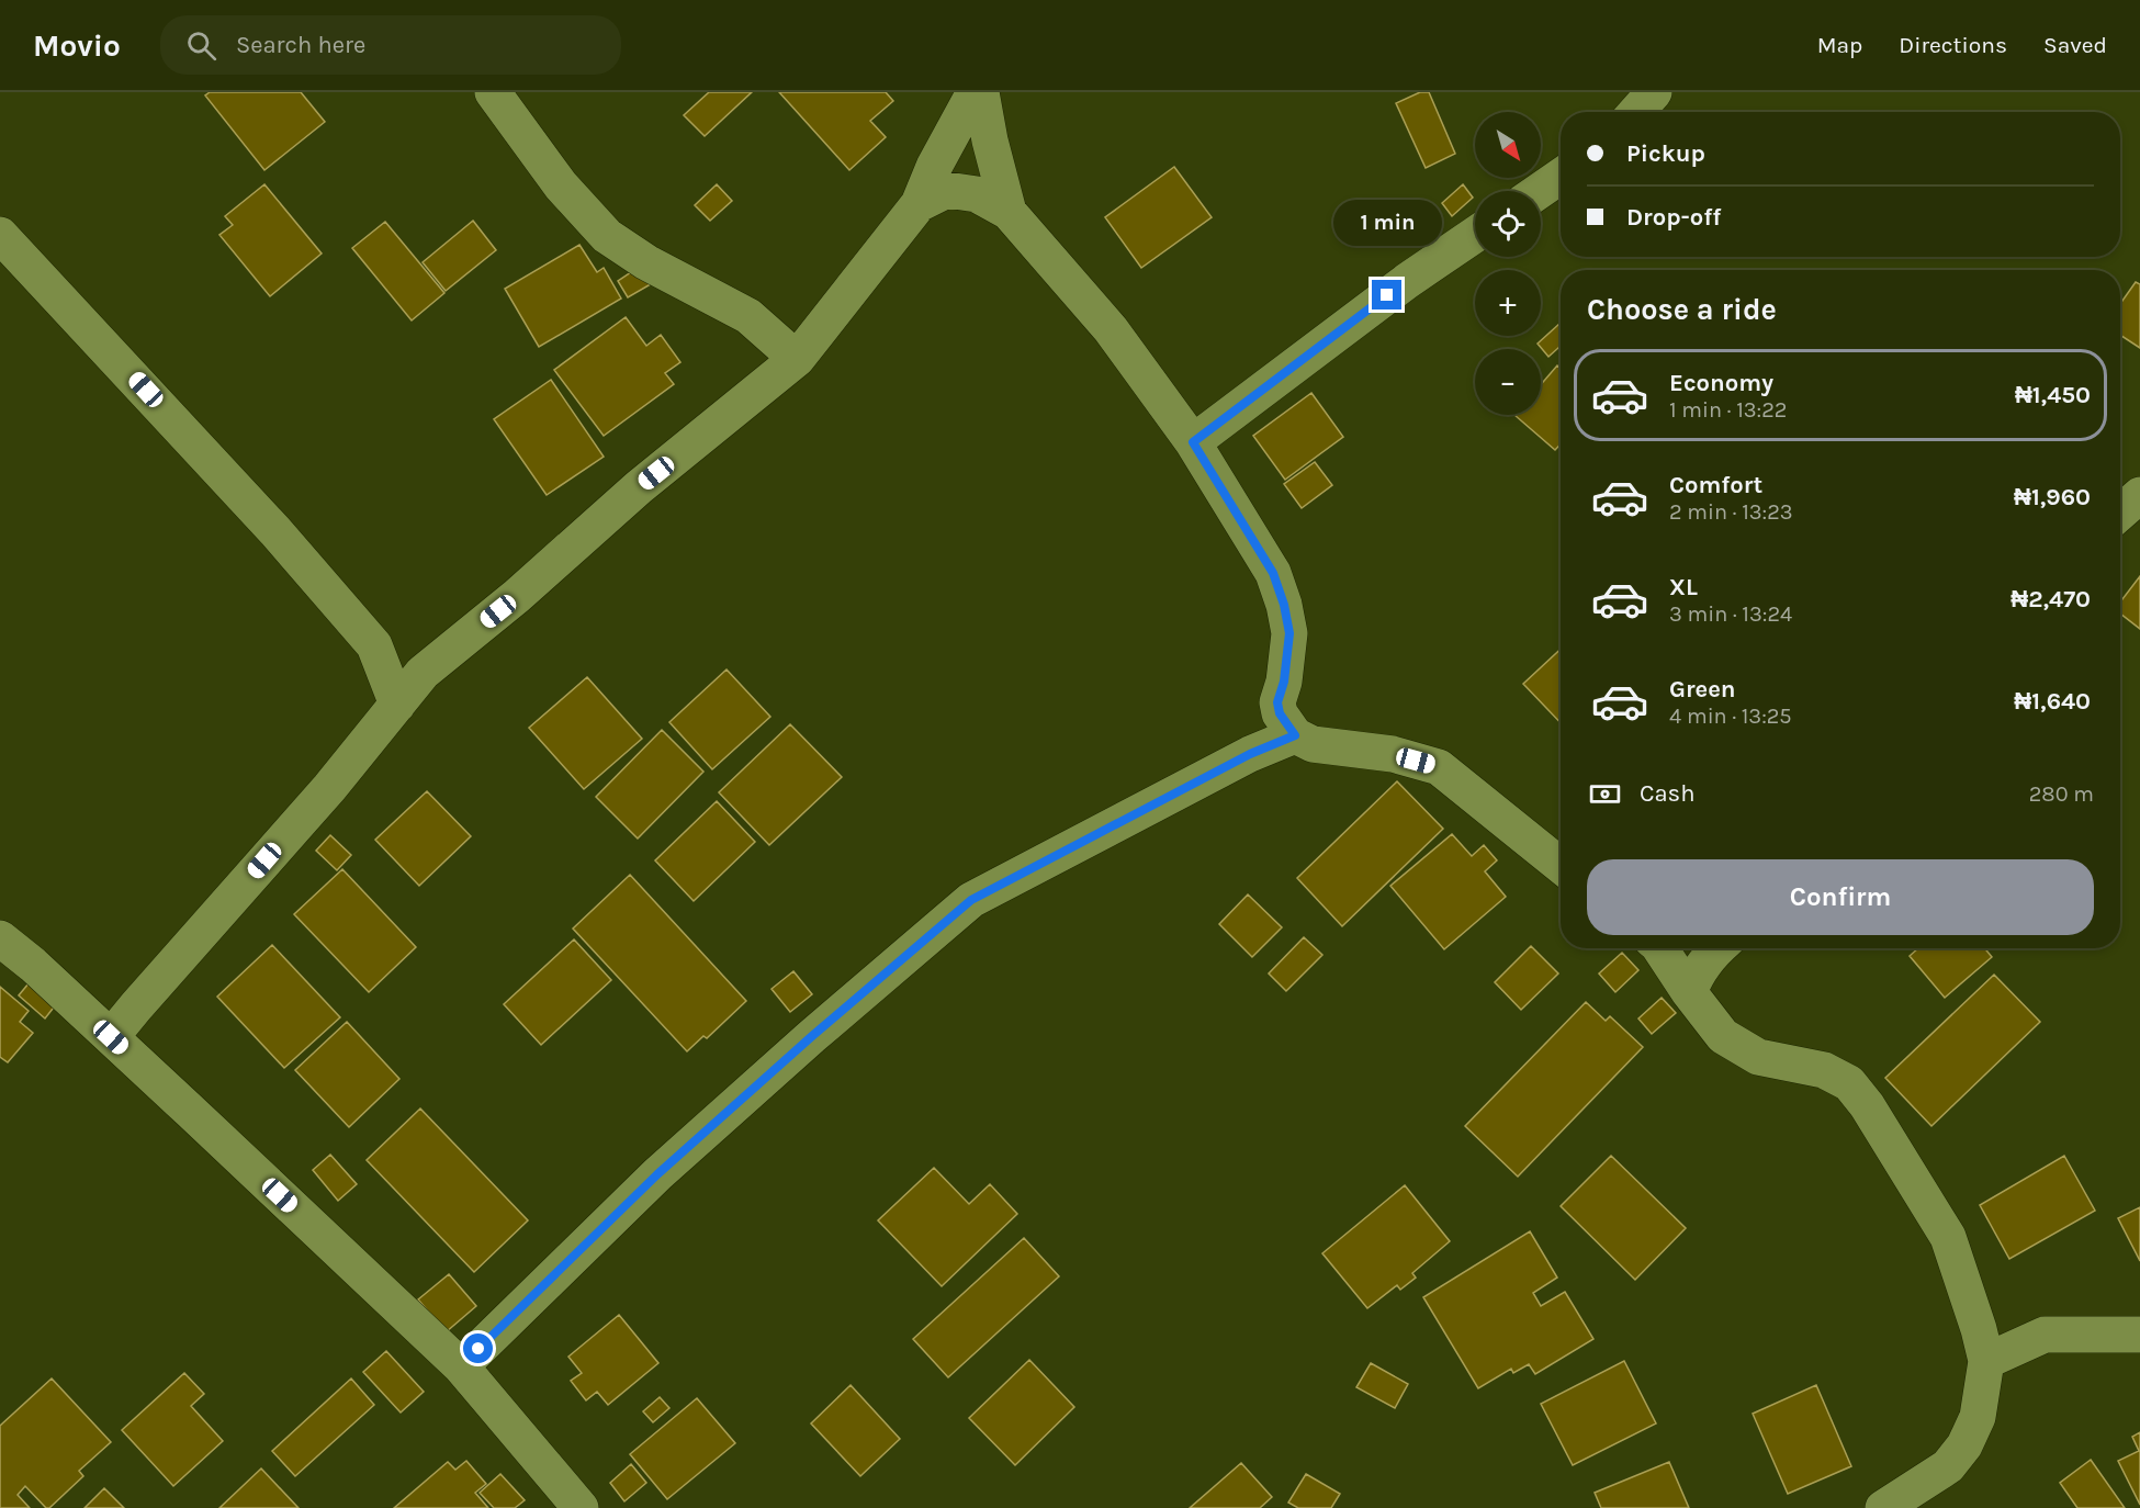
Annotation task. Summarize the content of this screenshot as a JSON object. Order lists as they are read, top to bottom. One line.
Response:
{"north":"bottom right","page":{"header":"Movio","search":"Search here","nav":["Map","Directions","Saved"],"map_buttons":["+","−"],"banner":["Pickup","Drop-off"],"bubble":"1 min","heading":"Choose a ride","list":[{"name":"Economy","note":"1 min · 13:22","value":"₦1,450"},{"name":"Comfort","note":"2 min · 13:23","value":"₦1,960"},{"name":"XL","note":"3 min · 13:24","value":"₦2,470"},{"name":"Green","note":"4 min · 13:25","value":"₦1,640"}],"pay":["Cash","280 m"],"buttons":"Confirm"}}
